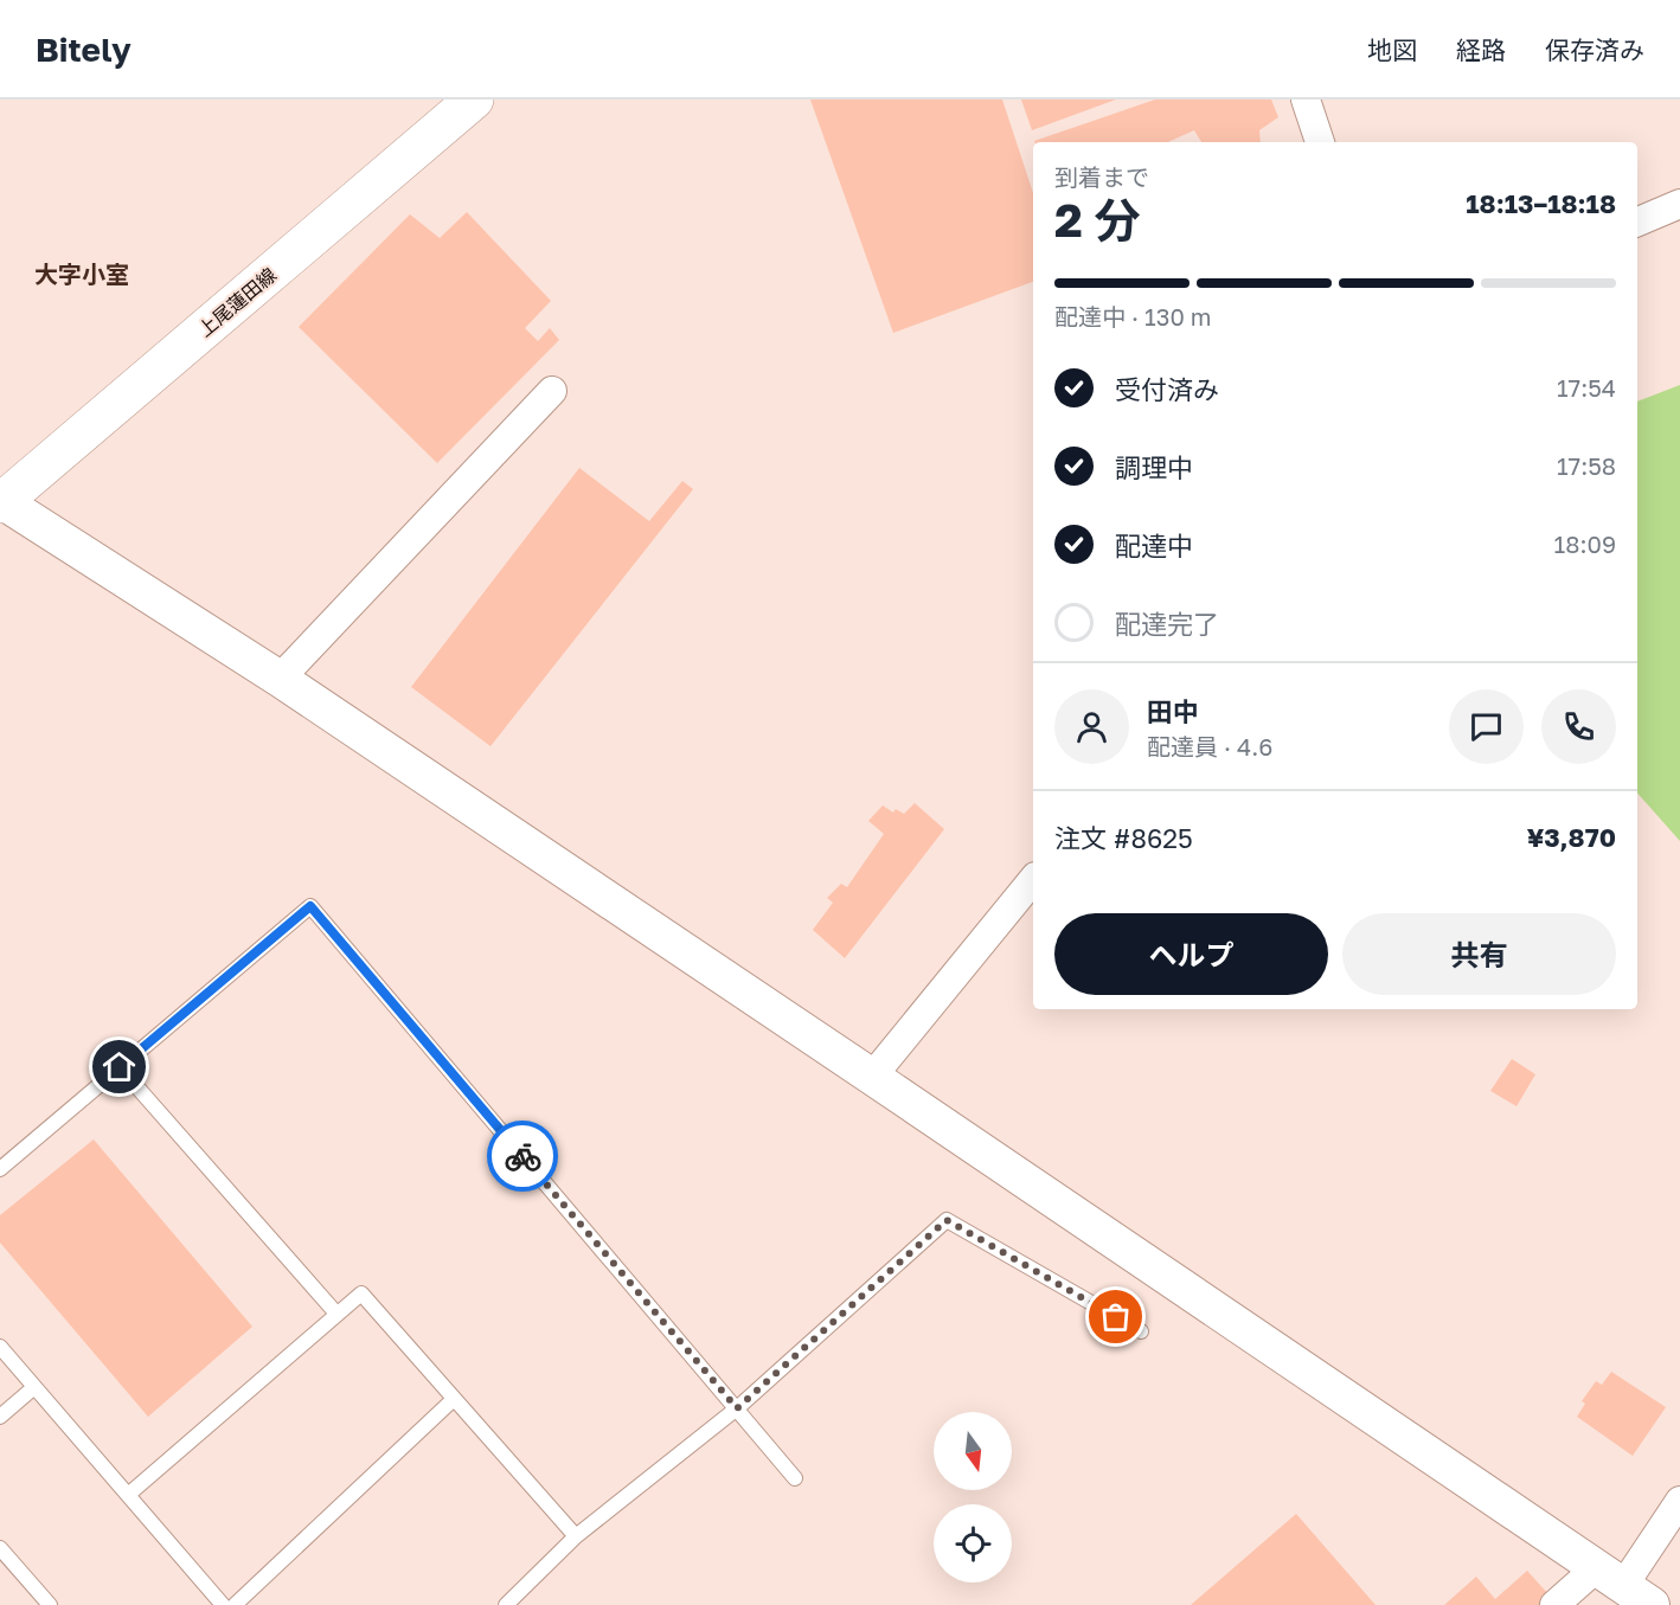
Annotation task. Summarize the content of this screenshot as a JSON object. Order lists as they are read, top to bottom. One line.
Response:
{"streets":{"main road":["上尾蓮田線"]},"districts":["大字小室"],"north":"bottom","page":{"header":"Bitely","nav":["地図","経路","保存済み"],"heading":["2 分","到着まで","18:13–18:18"],"panel":["田中","配達員 · 4.6","注文 #8625","¥3,870"],"bar":"配達中 · 130 m","list":[["受付済み","17:54"],["調理中","17:58"],["配達中","18:09"],"配達完了"],"buttons":["ヘルプ","共有"]}}
